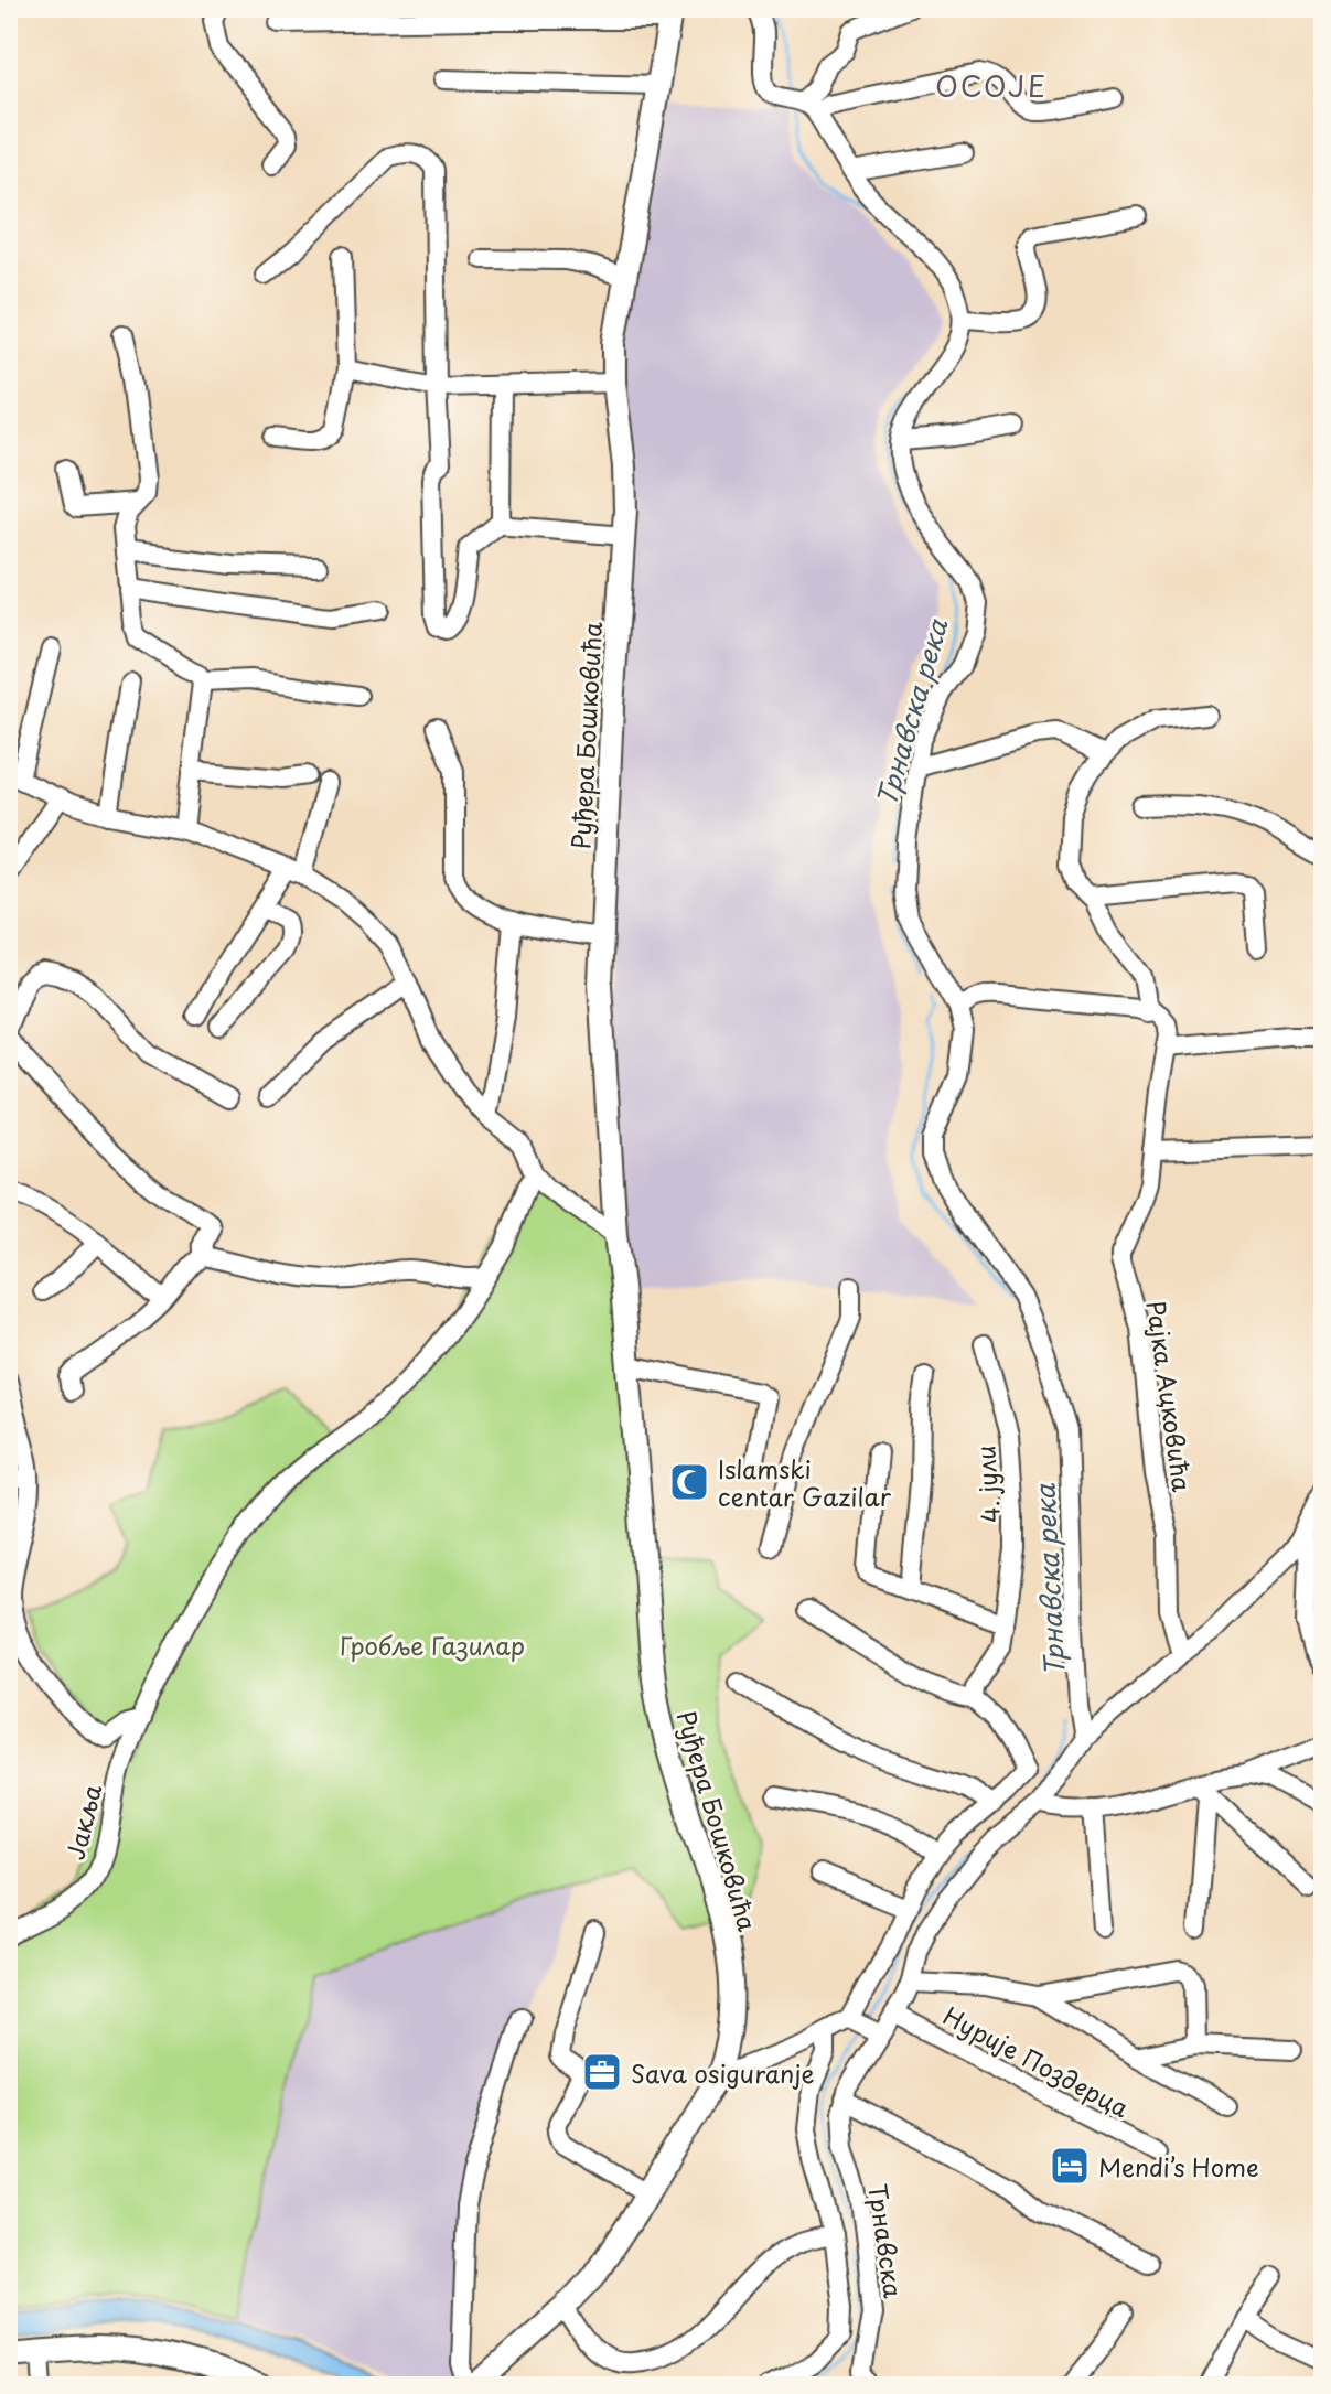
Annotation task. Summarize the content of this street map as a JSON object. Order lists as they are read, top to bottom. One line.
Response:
{"streets":{"main road":["Руђера Бошковића"],"street":["Рајка Ацковића","4. јули","Јакља","Нурије Поздерца","Трнавска"]},"districts":["ОСОЈЕ"],"water":["Трнавска река"],"parks":["Гробље Газилар"],"places":{"mosque":["Islamski centar Gazilar"],"office":["Sava osiguranje"],"hotel":["Mendi’s Home"]}}
